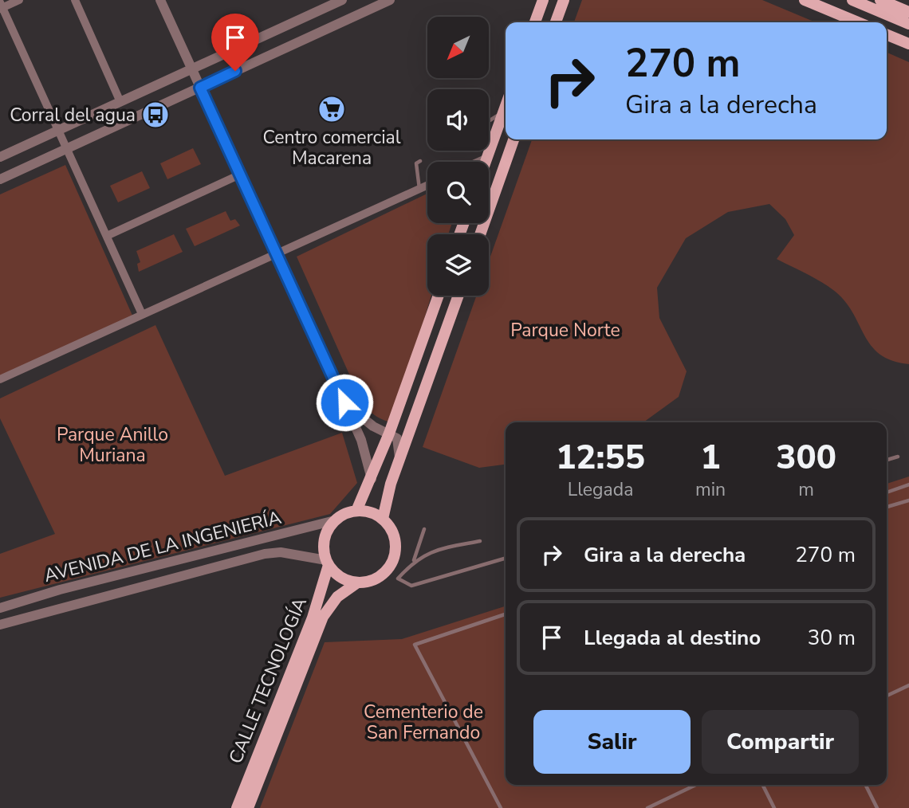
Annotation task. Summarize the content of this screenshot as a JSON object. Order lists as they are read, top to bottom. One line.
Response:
{"streets":{"main road":["CALLE TECNOLOGÍA"],"street":["AVENIDA DE LA INGENIERÍA"]},"crossings":[["AVENIDA DE LA INGENIERÍA","CALLE TECNOLOGÍA"]],"parks":["Parque Norte","Parque Anillo Muriana","Cementerio de San Fernando"],"places":{"supermarket":["Centro comercial Macarena"],"bus stop":["Corral del agua"]},"north":"bottom left","page":{"turn":["270 m","Gira a la derecha"],"eta":["12:55","Llegada","1","min","300","m"],"list":[{"name":"Gira a la derecha","value":"270 m"},{"name":"Llegada al destino","value":"30 m"}],"buttons":["Salir","Compartir"]}}
